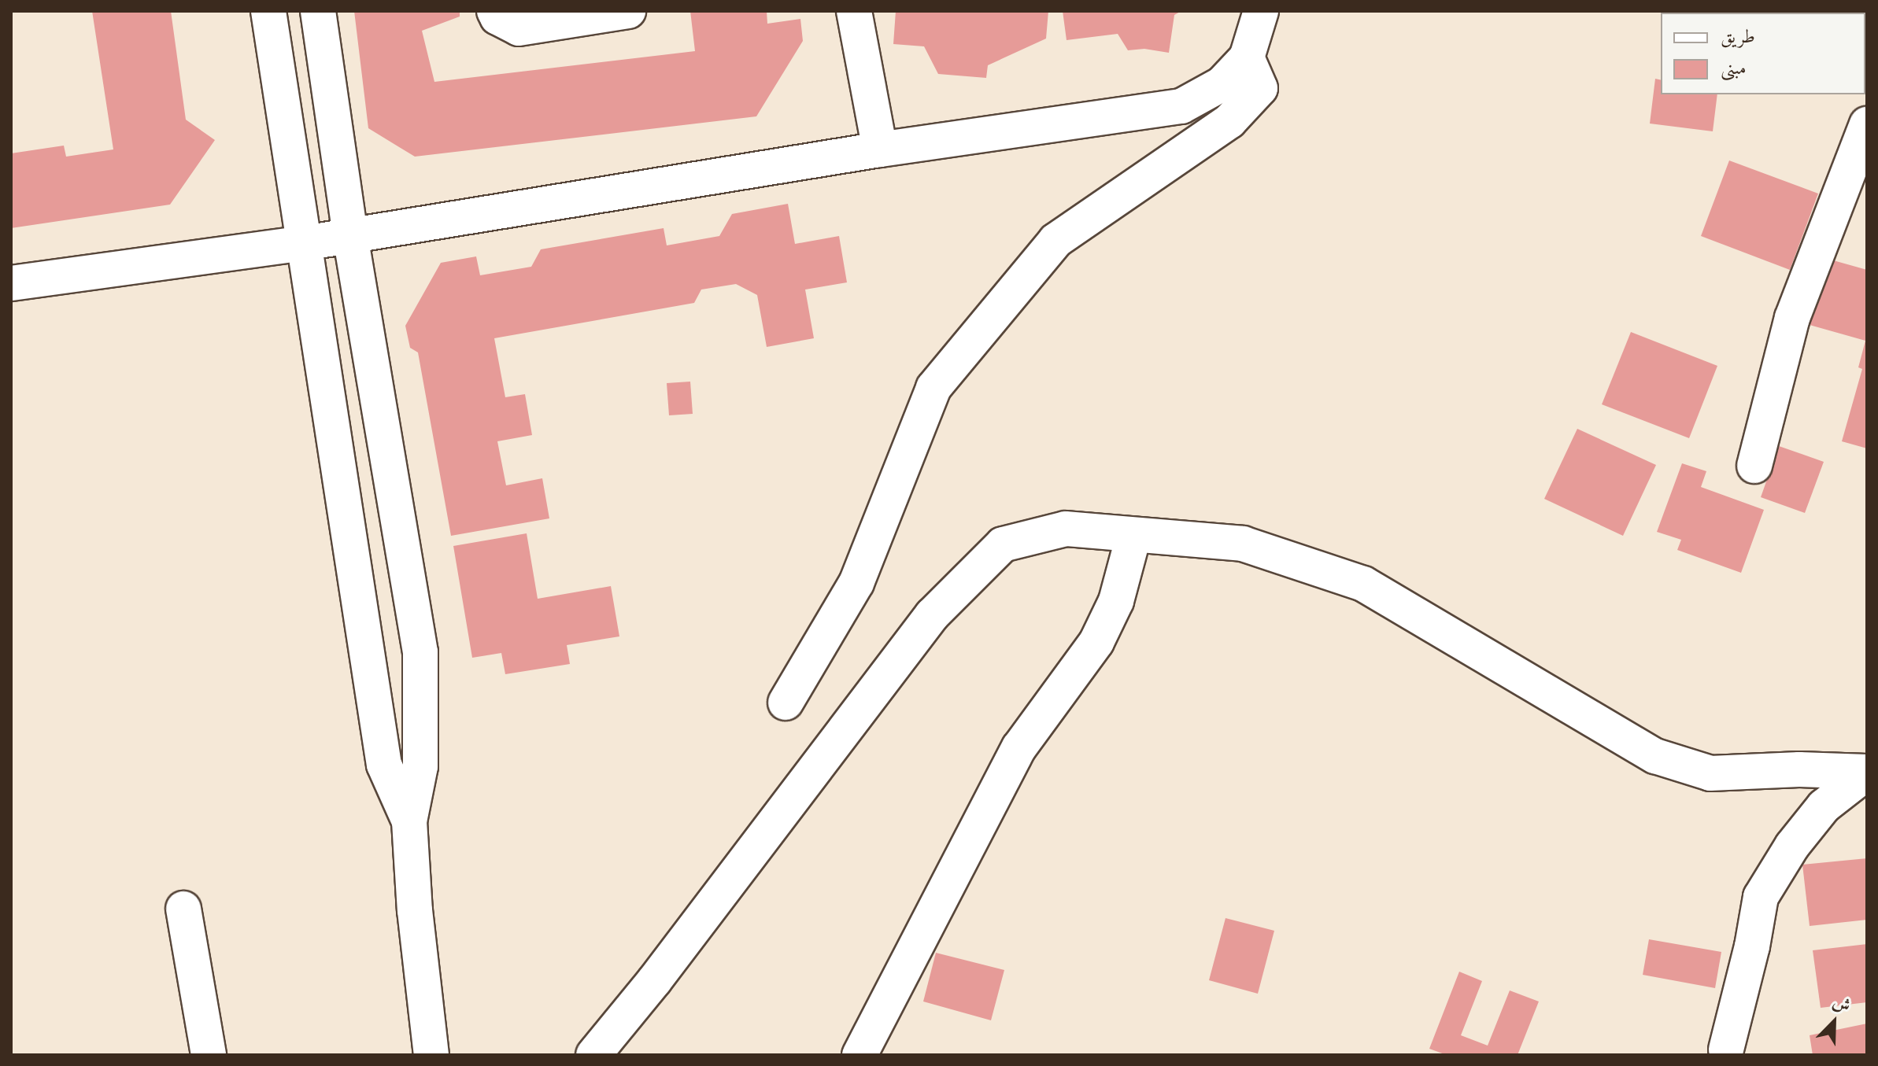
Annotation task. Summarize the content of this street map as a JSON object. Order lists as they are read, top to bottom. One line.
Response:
{"legend":["طريق","مبنى"],"north":"top right"}
